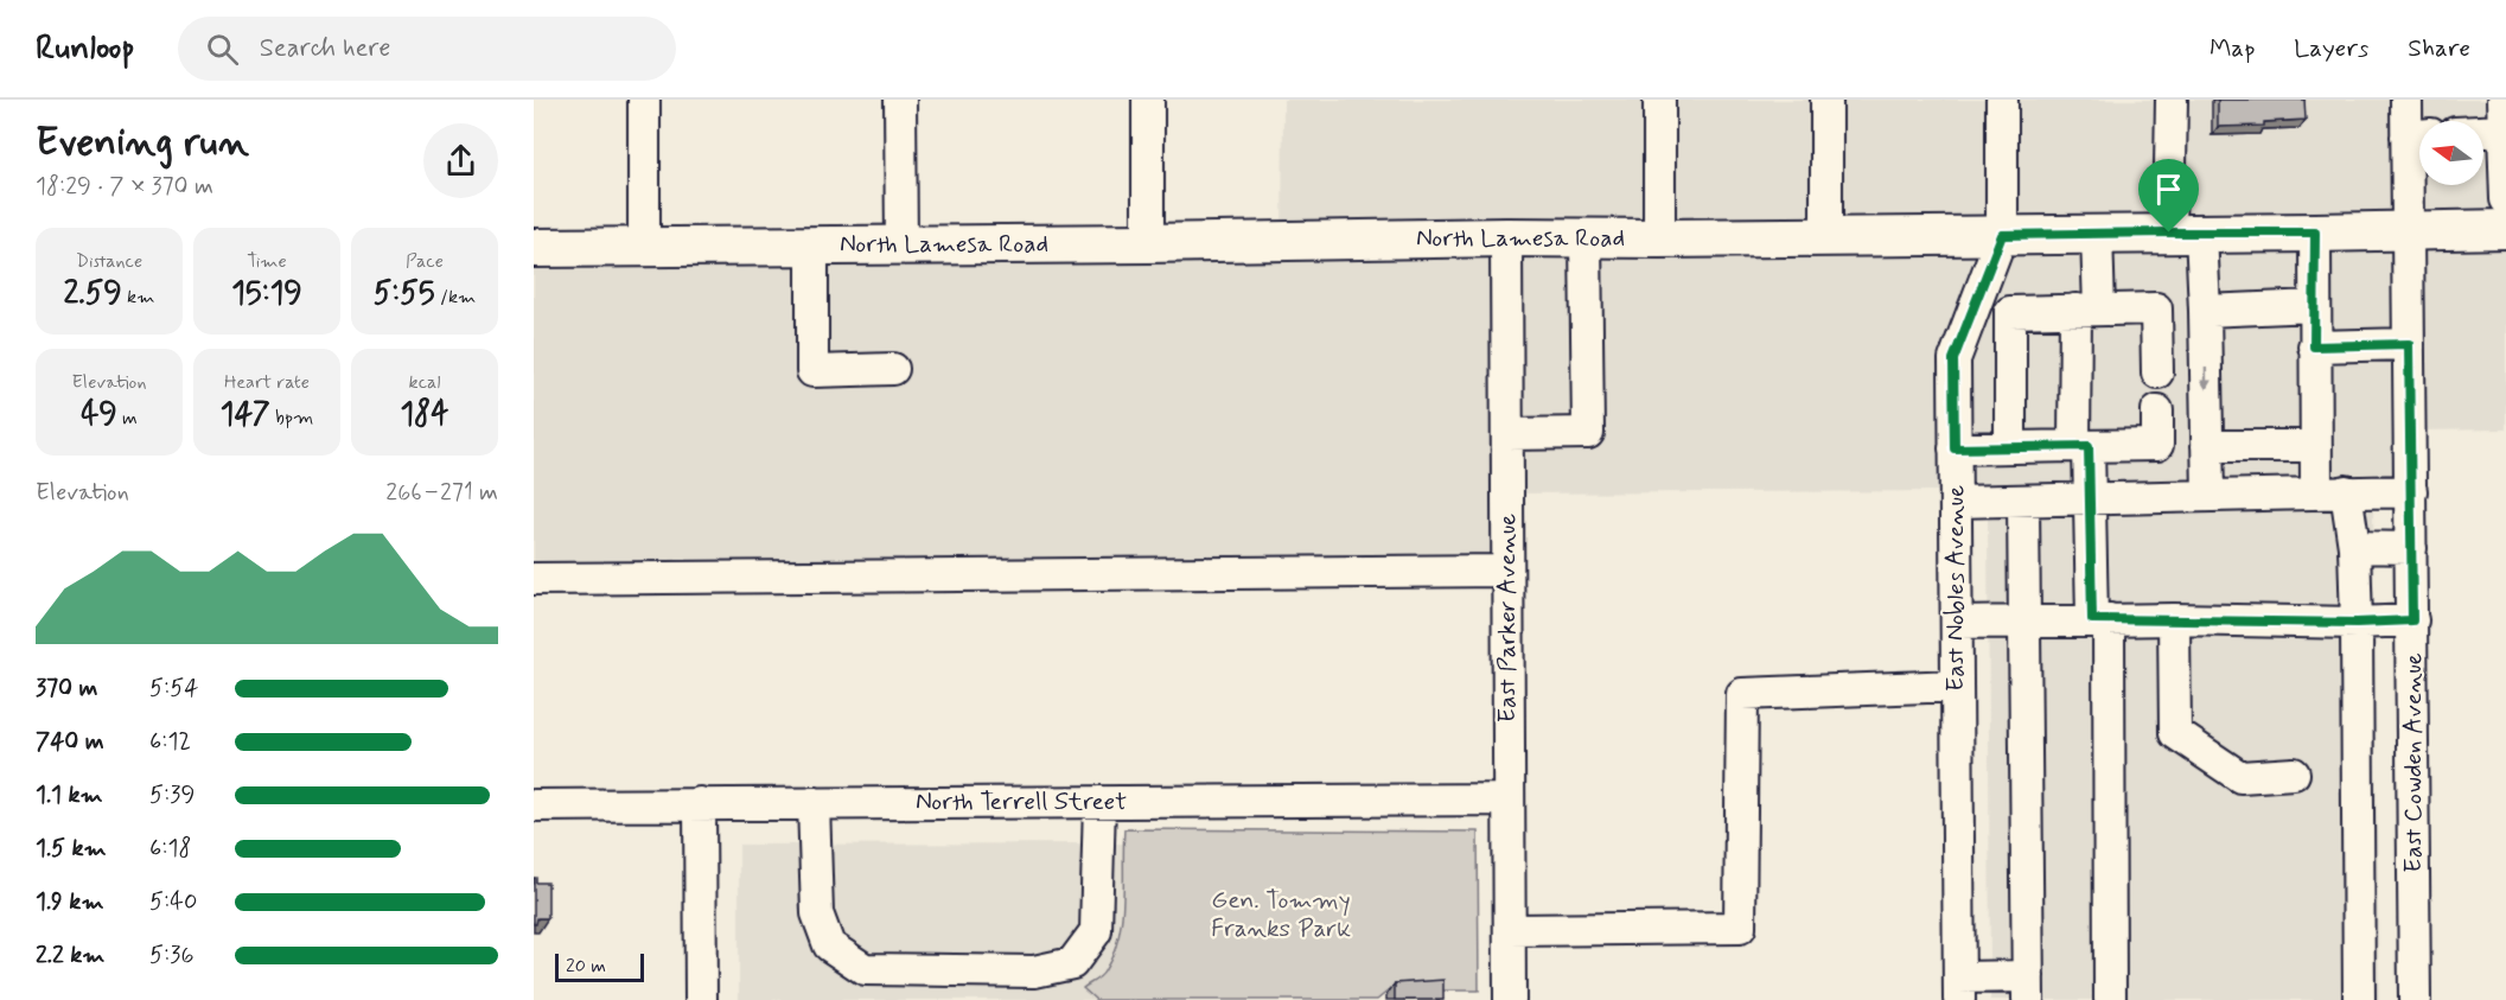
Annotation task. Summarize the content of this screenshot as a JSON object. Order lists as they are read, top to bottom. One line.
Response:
{"streets":{"main road":["North Lamesa Road"],"street":["East Nobles Avenue","East Parker Avenue","East Cowden Avenue","North Terrell Street"]},"crossings":[["North Lamesa Road","East Nobles Avenue"],["North Lamesa Road","East Parker Avenue"],["North Lamesa Road","East Cowden Avenue"],["East Parker Avenue","North Terrell Street"]],"parks":["Gen. Tommy Franks Park"],"scale_bar":"20 m","north":"left","page":{"header":"Runloop","search":"Search here","nav":["Map","Layers","Share"],"heading":["Evening run","18:29 · 7 × 370 m"],"stats":[["Distance","2.59 km"],["Time","15:19"],["Pace","5:55 /km"],["Elevation","49 m"],["Heart rate","147 bpm"],["kcal","184"]],"chart":["Elevation","266–271 m"],"list":[{"name":"370 m","note":"5:54"},{"name":"740 m","note":"6:12"},{"name":"1.1 km","note":"5:39"},{"name":"1.5 km","note":"6:18"},{"name":"1.9 km","note":"5:40"},{"name":"2.2 km","note":"5:36"}],"scale":"20 m"}}
